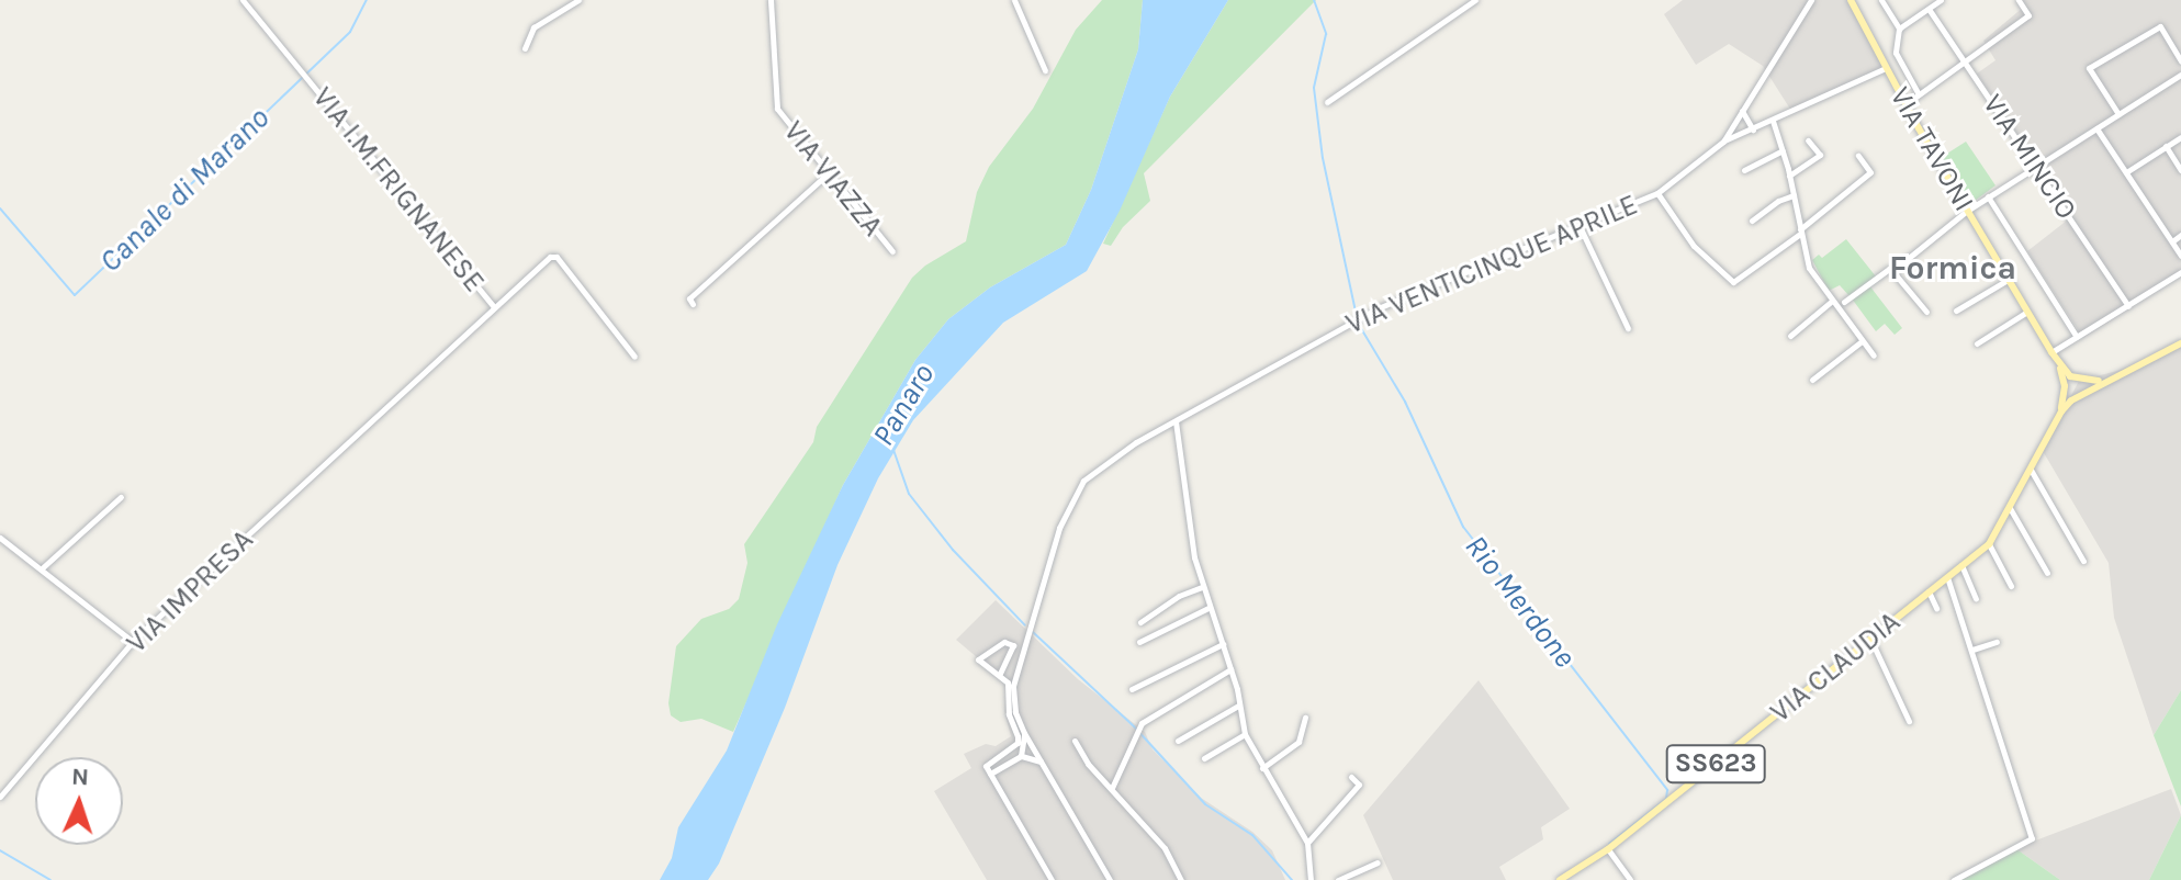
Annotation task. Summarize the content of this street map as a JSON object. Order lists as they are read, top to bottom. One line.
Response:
{"streets":{"main road":["VIA TAVONI","VIA CLAUDIA","SS623"],"street":["VIA MINCIO","VIA VIAZZA","VIA I.M.FRIGNANESE","VIA VENTICINQUE APRILE","VIA IMPRESA"]},"crossings":[["VIA TAVONI","VIA CLAUDIA"],["VIA I.M.FRIGNANESE","VIA IMPRESA"]],"districts":["Formica"],"water":["Canale di Marano","Panaro","Rio Merdone"],"north":"top"}
